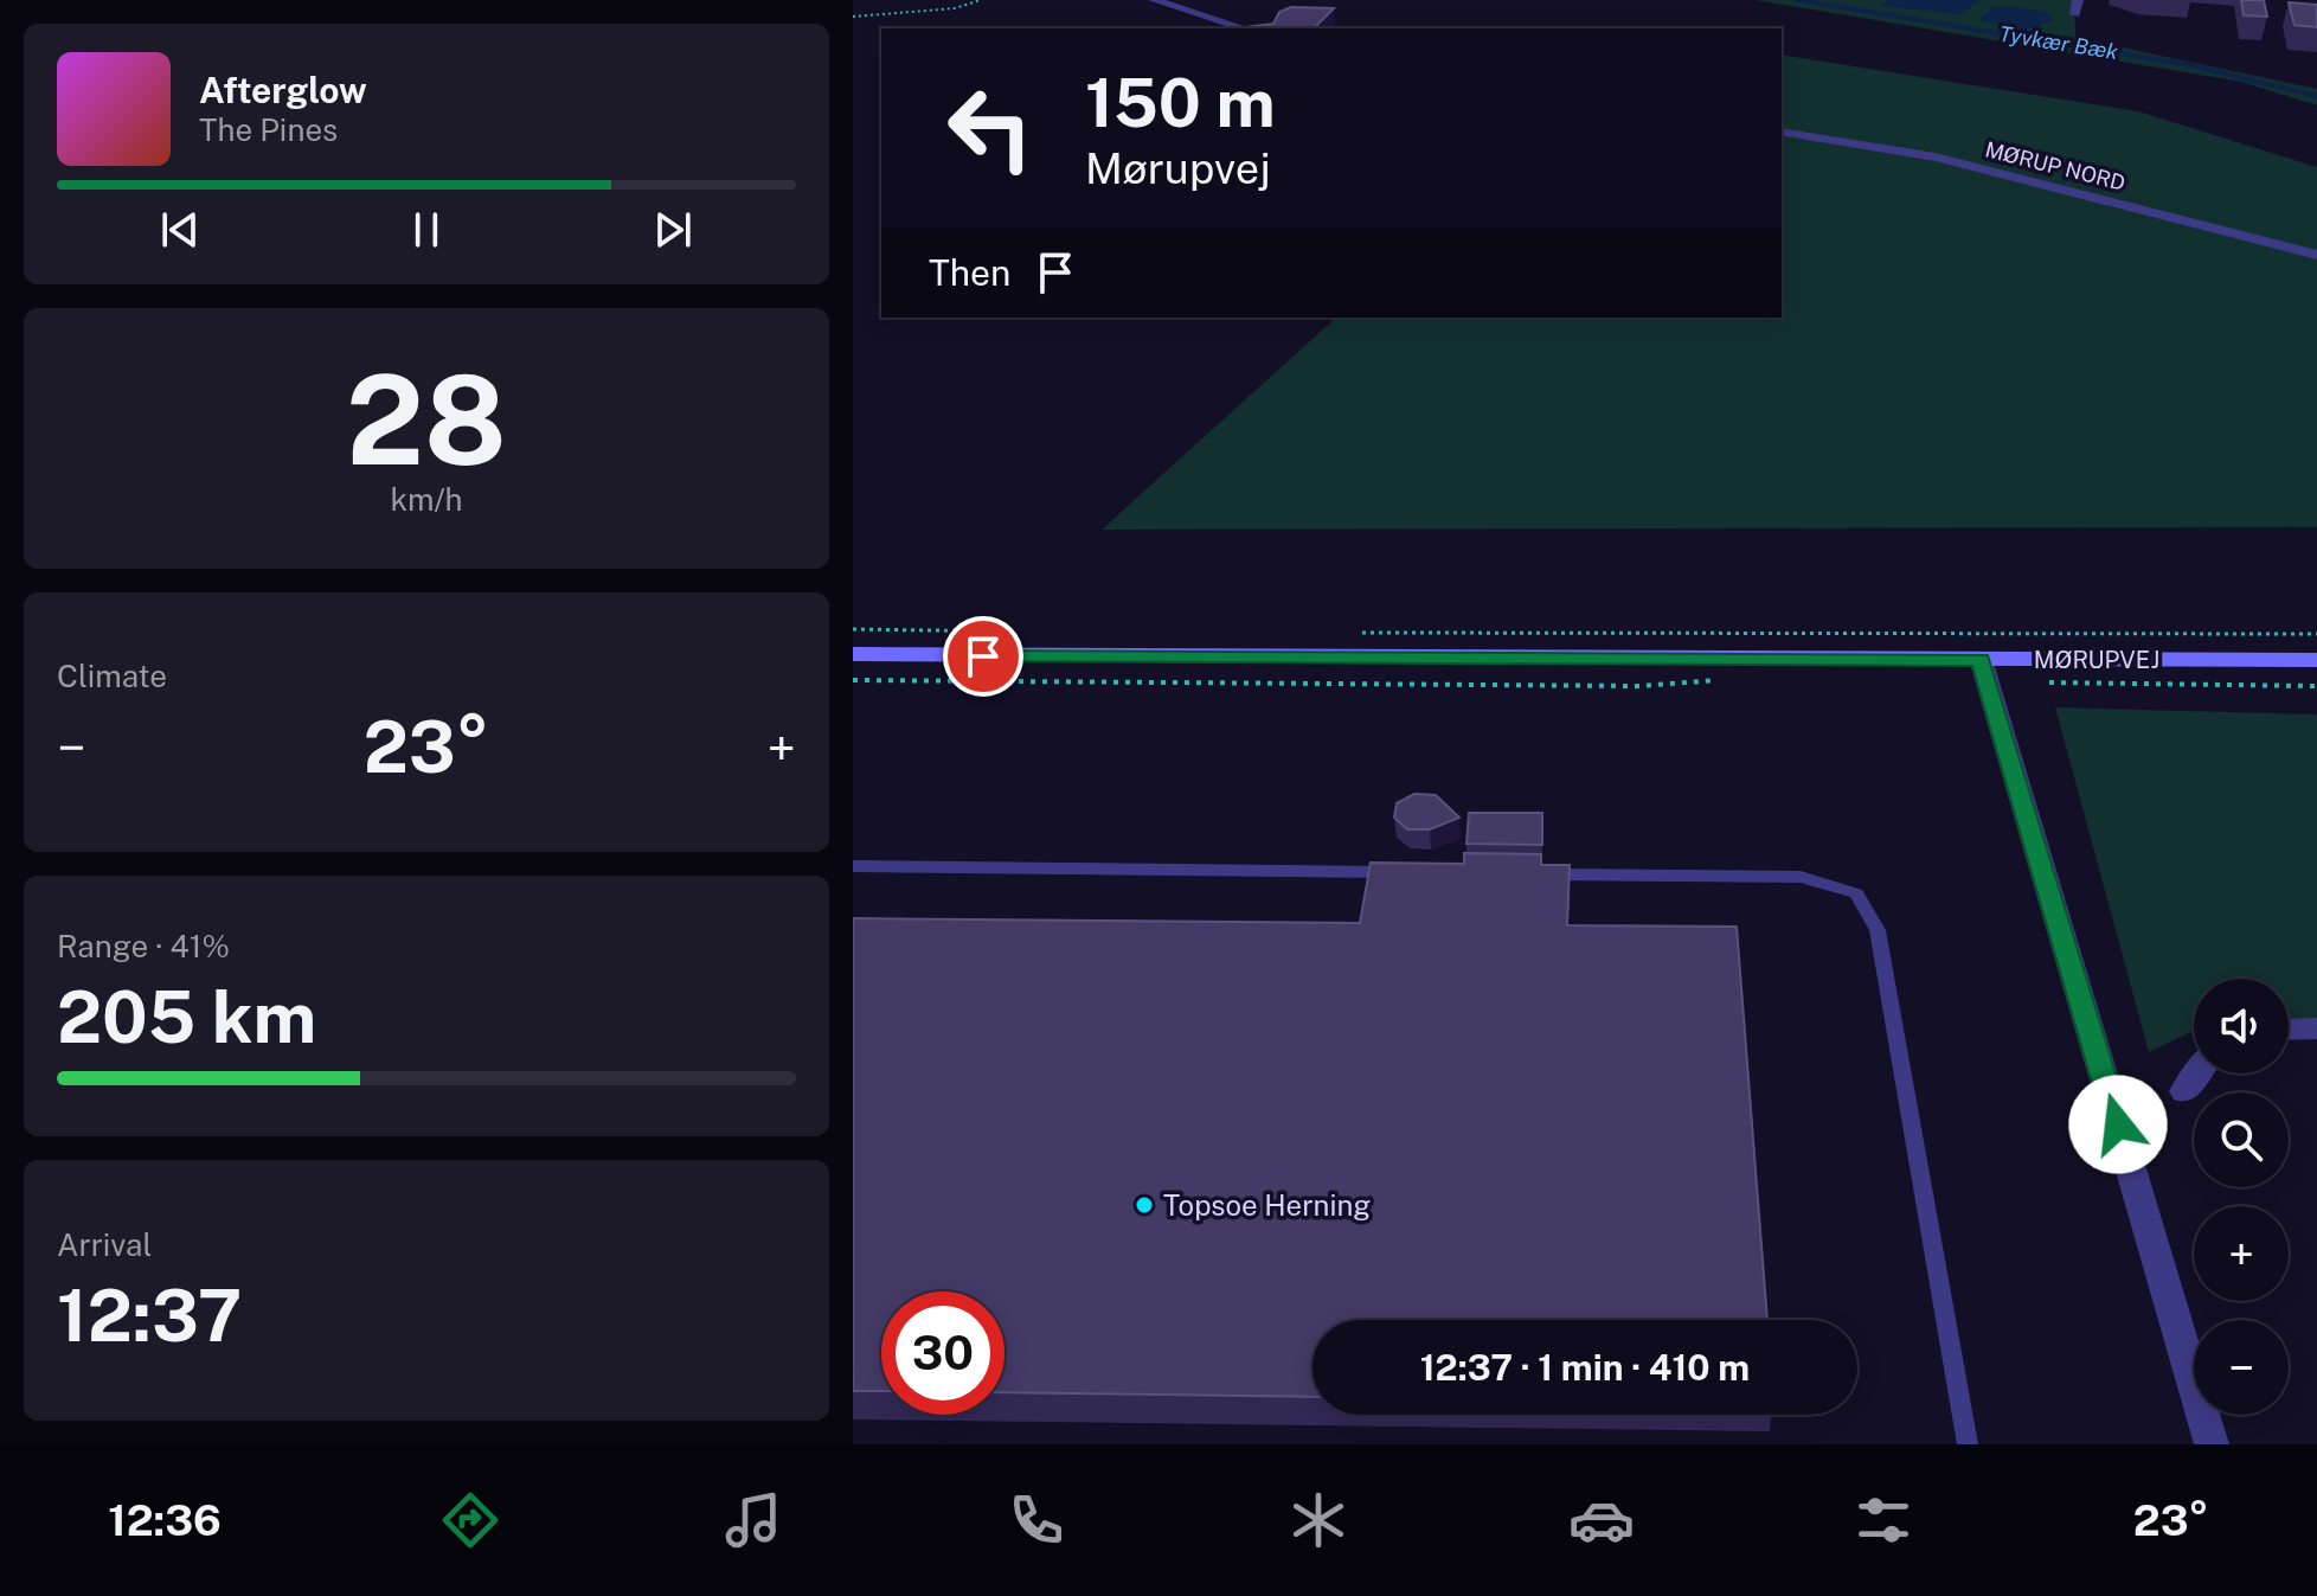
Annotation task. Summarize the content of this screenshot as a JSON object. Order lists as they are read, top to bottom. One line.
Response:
{"streets":{"street":["MØRUP NORD","MØRUPVEJ"]},"water":["Tyvkær Bæk"],"places":["Topsoe Herning"],"page":{"turn":["150 m","Mørupvej"],"song":["Afterglow","The Pines"],"then":"Then","tile":[["28","km/h"],"Climate",["Range · 41%","205 km"],["Arrival","12:37"]],"heat":["−","23°","+"],"map_buttons":["+","−"],"limit":"30","trip":"12:37 · 1 min · 410 m","tabs":["12:36","23°"]}}
